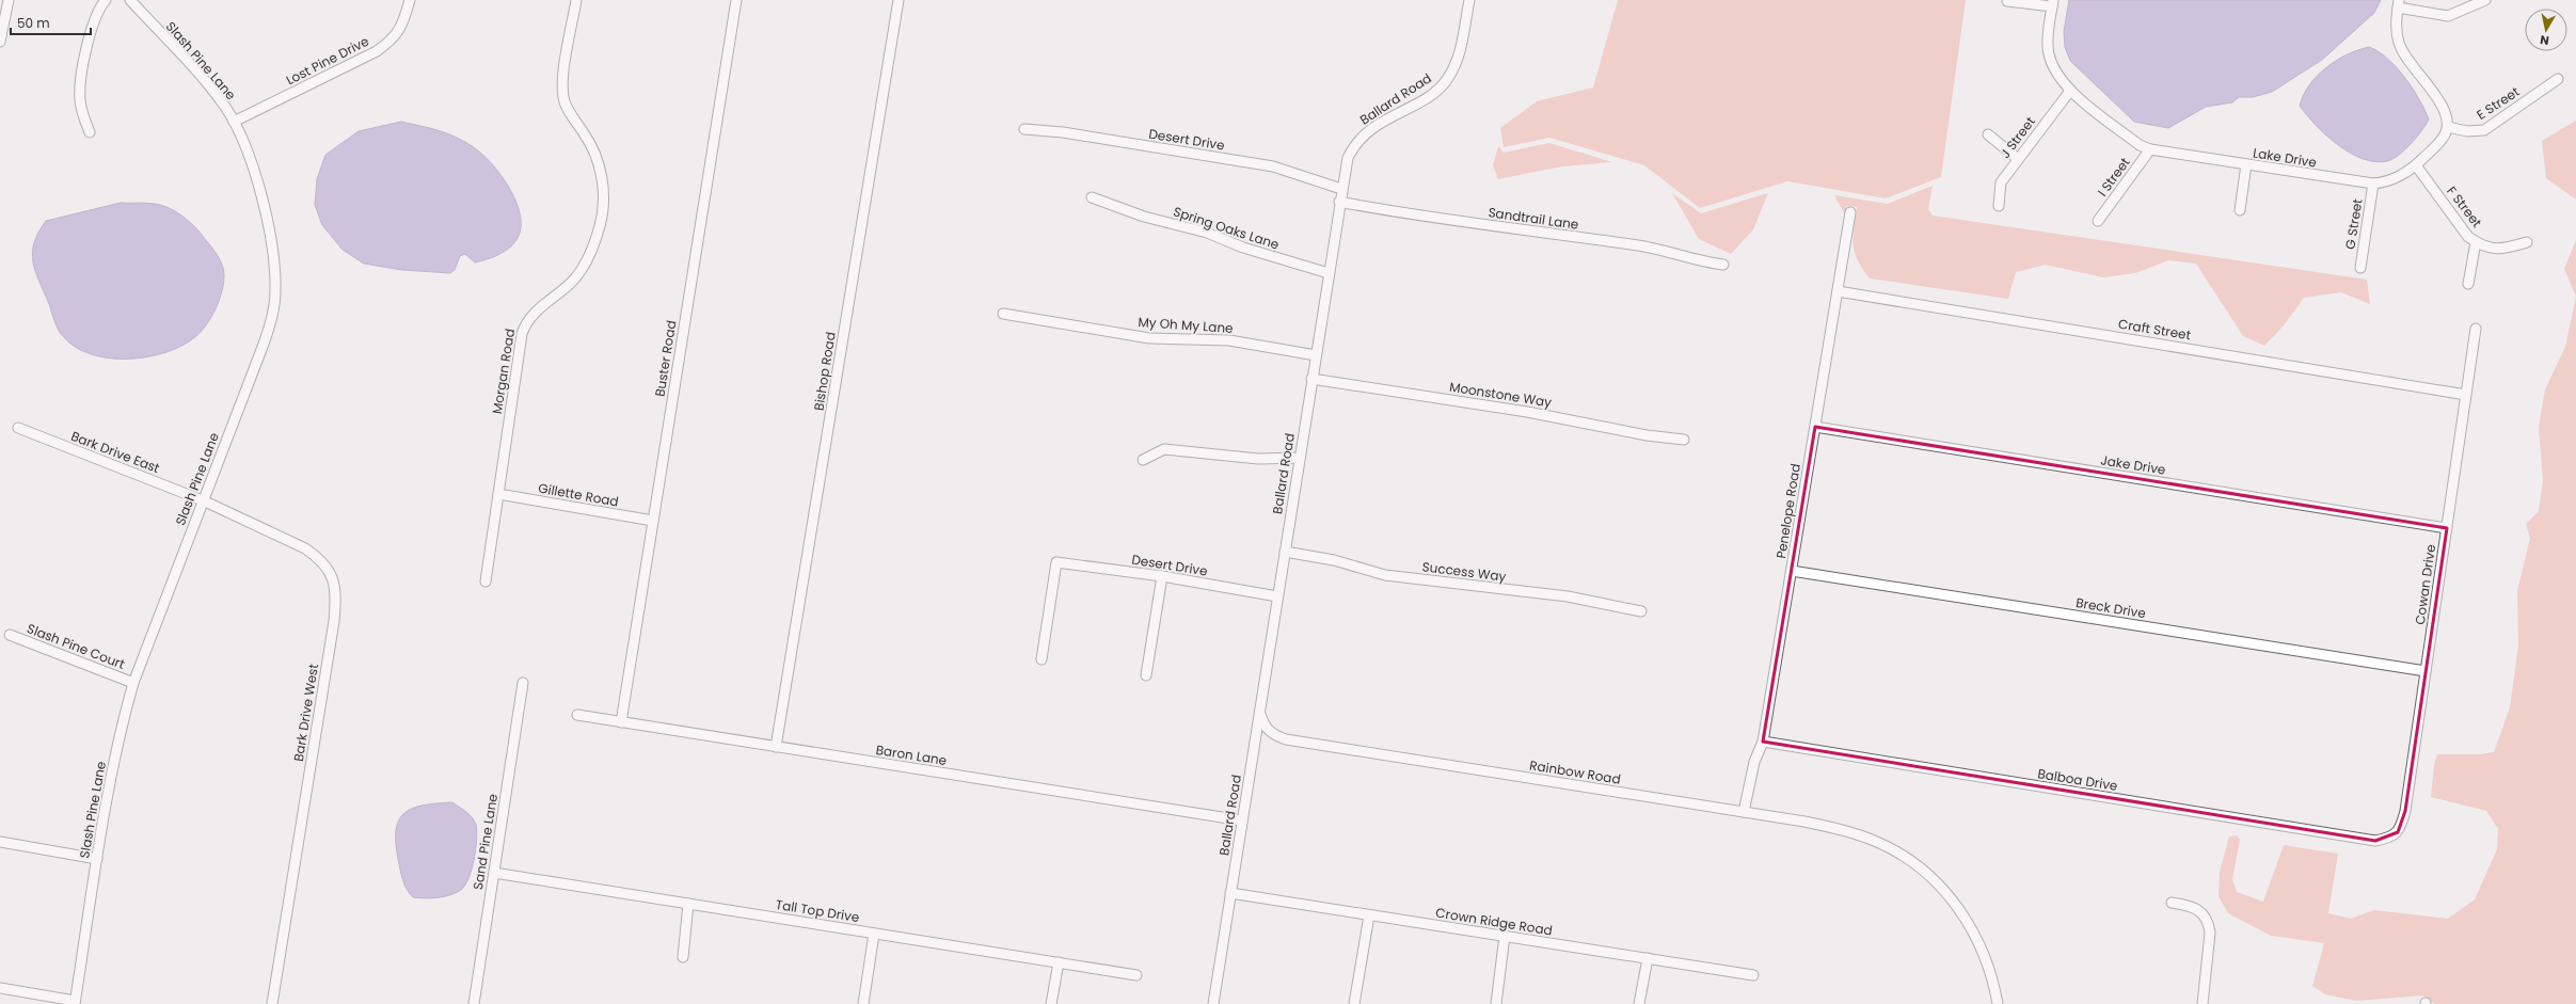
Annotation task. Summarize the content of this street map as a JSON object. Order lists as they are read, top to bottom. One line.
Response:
{"streets":{"street":["Slash Pine Lane","Lost Pine Drive","Ballard Road","E Street","J Street","Desert Drive","Lake Drive","I Street","F Street","Sandtrail Lane","G Street","Spring Oaks Lane","My Oh My Lane","Craft Street","Buster Road","Morgan Road","Bishop Road","Moonstone Way","Bark Drive East","Jake Drive","Gillette Road","Penelope Road","Success Way","Cowan Drive","Breck Drive","Slash Pine Court","Bark Drive West","Baron Lane","Rainbow Road","Balboa Drive","Sand Pine Lane","Tall Top Drive","Crown Ridge Road"]},"crossings":[["Slash Pine Lane","Lost Pine Drive"],["Slash Pine Lane","Bark Drive East"],["Slash Pine Lane","Slash Pine Court"],["Slash Pine Lane","Bark Drive West"],["Ballard Road","Desert Drive"],["Ballard Road","Sandtrail Lane"],["Ballard Road","Spring Oaks Lane"],["Ballard Road","My Oh My Lane"],["Ballard Road","Moonstone Way"],["Ballard Road","Success Way"],["Ballard Road","Baron Lane"],["Ballard Road","Rainbow Road"],["Ballard Road","Crown Ridge Road"],["E Street","Lake Drive"],["J Street","Lake Drive"],["Lake Drive","I Street"],["Lake Drive","F Street"],["Lake Drive","G Street"],["Craft Street","Penelope Road"],["Craft Street","Cowan Drive"],["Buster Road","Gillette Road"],["Buster Road","Baron Lane"],["Morgan Road","Gillette Road"],["Bishop Road","Baron Lane"],["Bark Drive East","Bark Drive West"],["Jake Drive","Penelope Road"],["Jake Drive","Cowan Drive"],["Penelope Road","Breck Drive"],["Penelope Road","Rainbow Road"],["Penelope Road","Balboa Drive"],["Cowan Drive","Breck Drive"],["Cowan Drive","Balboa Drive"],["Sand Pine Lane","Tall Top Drive"]],"scale_bar":"50 m","north":"bottom"}
